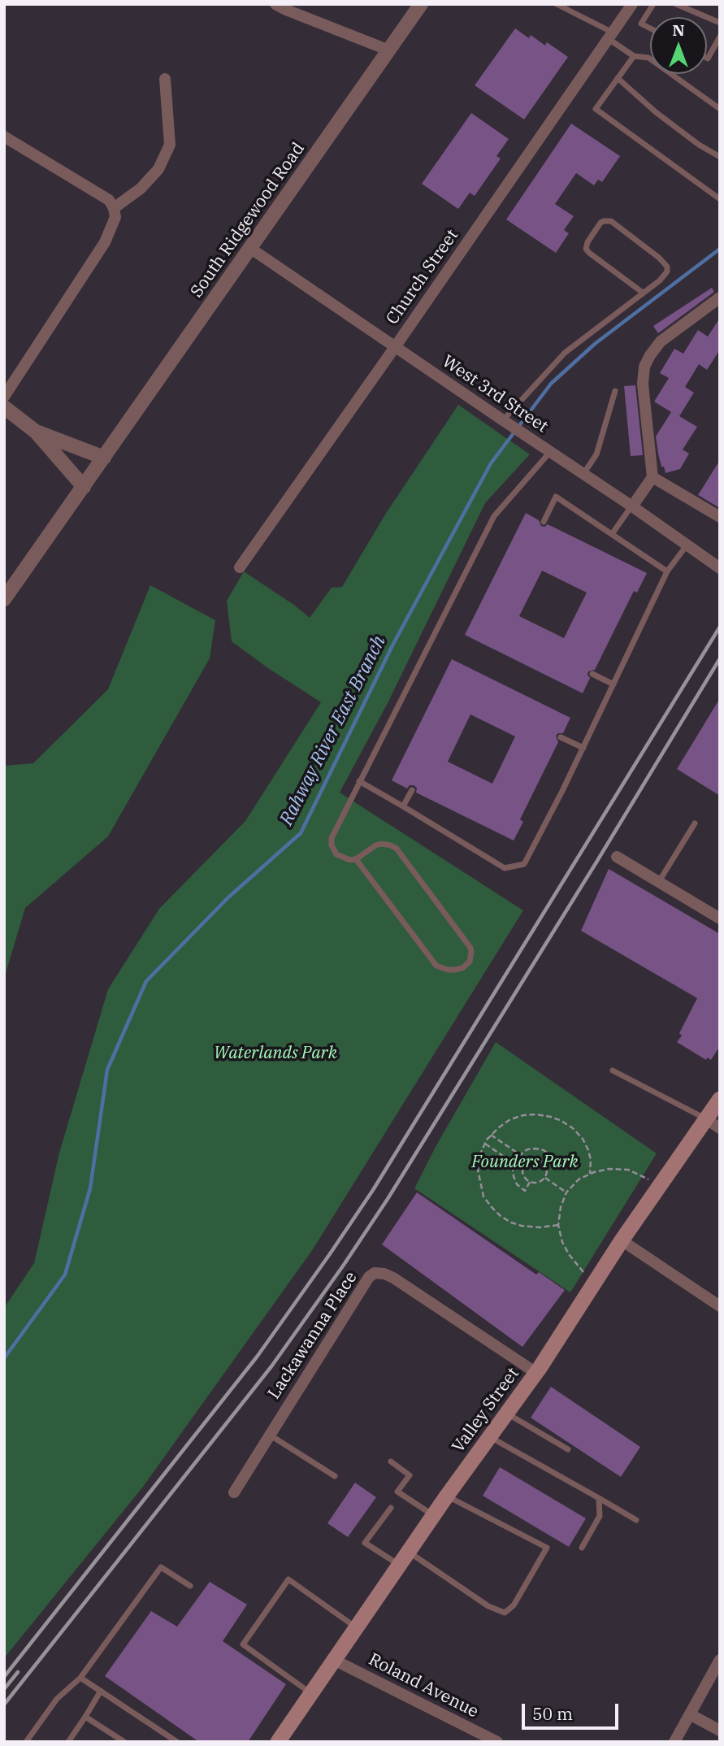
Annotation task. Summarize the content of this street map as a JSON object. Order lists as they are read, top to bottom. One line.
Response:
{"streets":{"main road":["Valley Street"],"street":["South Ridgewood Road","Church Street","West 3rd Street","Lackawanna Place","Roland Avenue"]},"crossings":[["South Ridgewood Road","West 3rd Street"],["Church Street","West 3rd Street"],["Lackawanna Place","Valley Street"],["Valley Street","Roland Avenue"]],"water":["Rahway River East Branch"],"parks":["Waterlands Park","Founders Park"],"scale_bar":"50 m","north":"top"}
